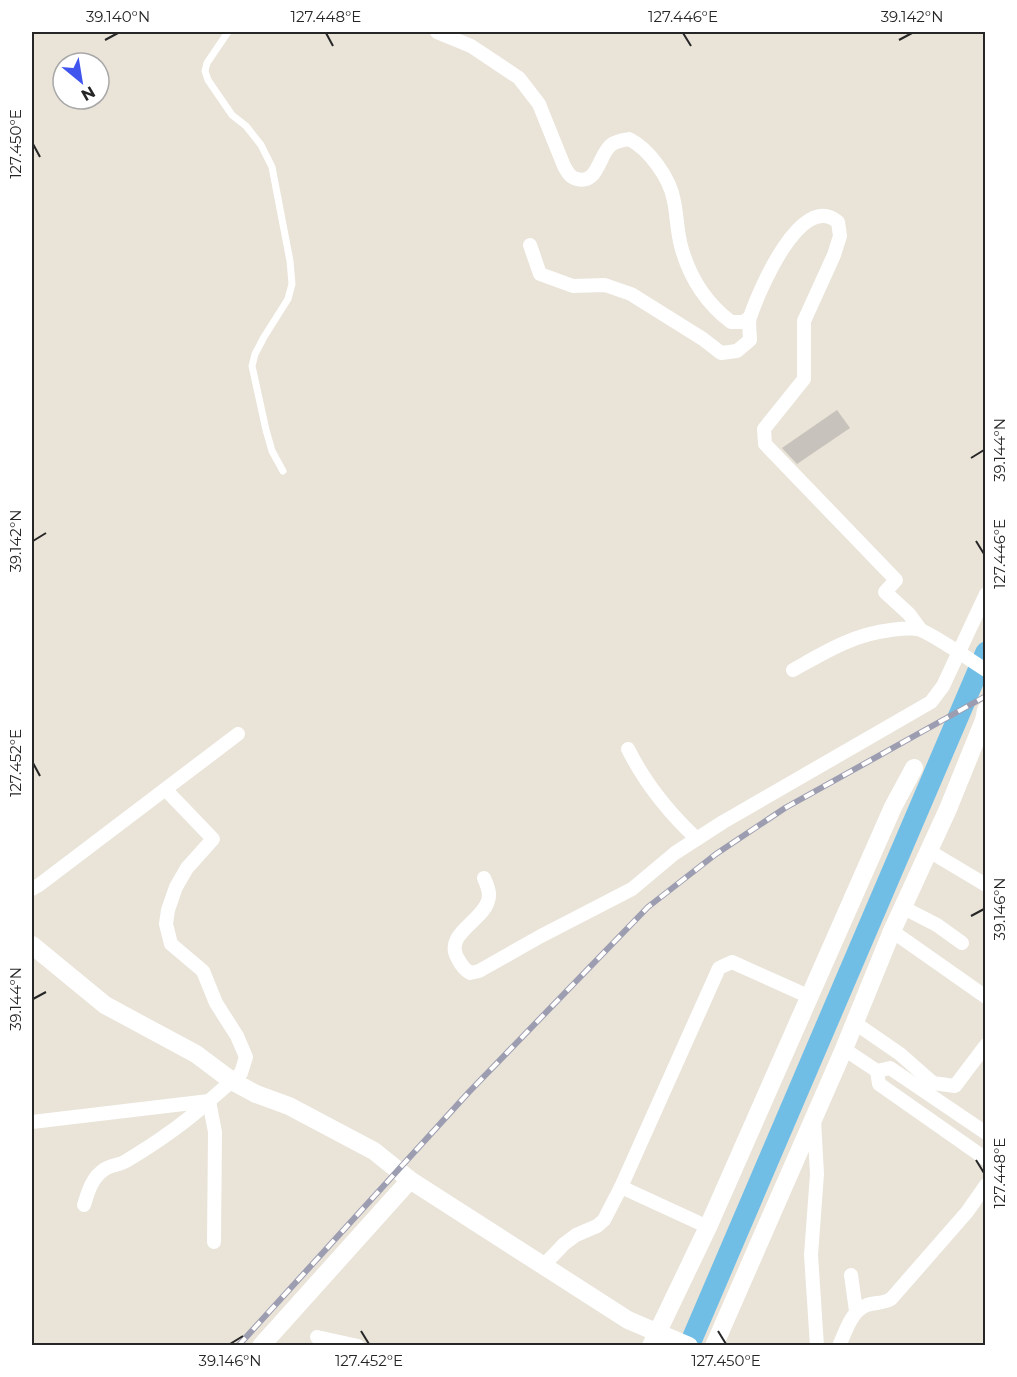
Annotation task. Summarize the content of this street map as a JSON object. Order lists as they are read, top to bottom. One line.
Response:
{"north":"bottom right","coordinates":["39.140°N","127.448°E","127.446°E","39.142°N","127.450°E","39.144°N","127.452°E","39.146°N"]}
